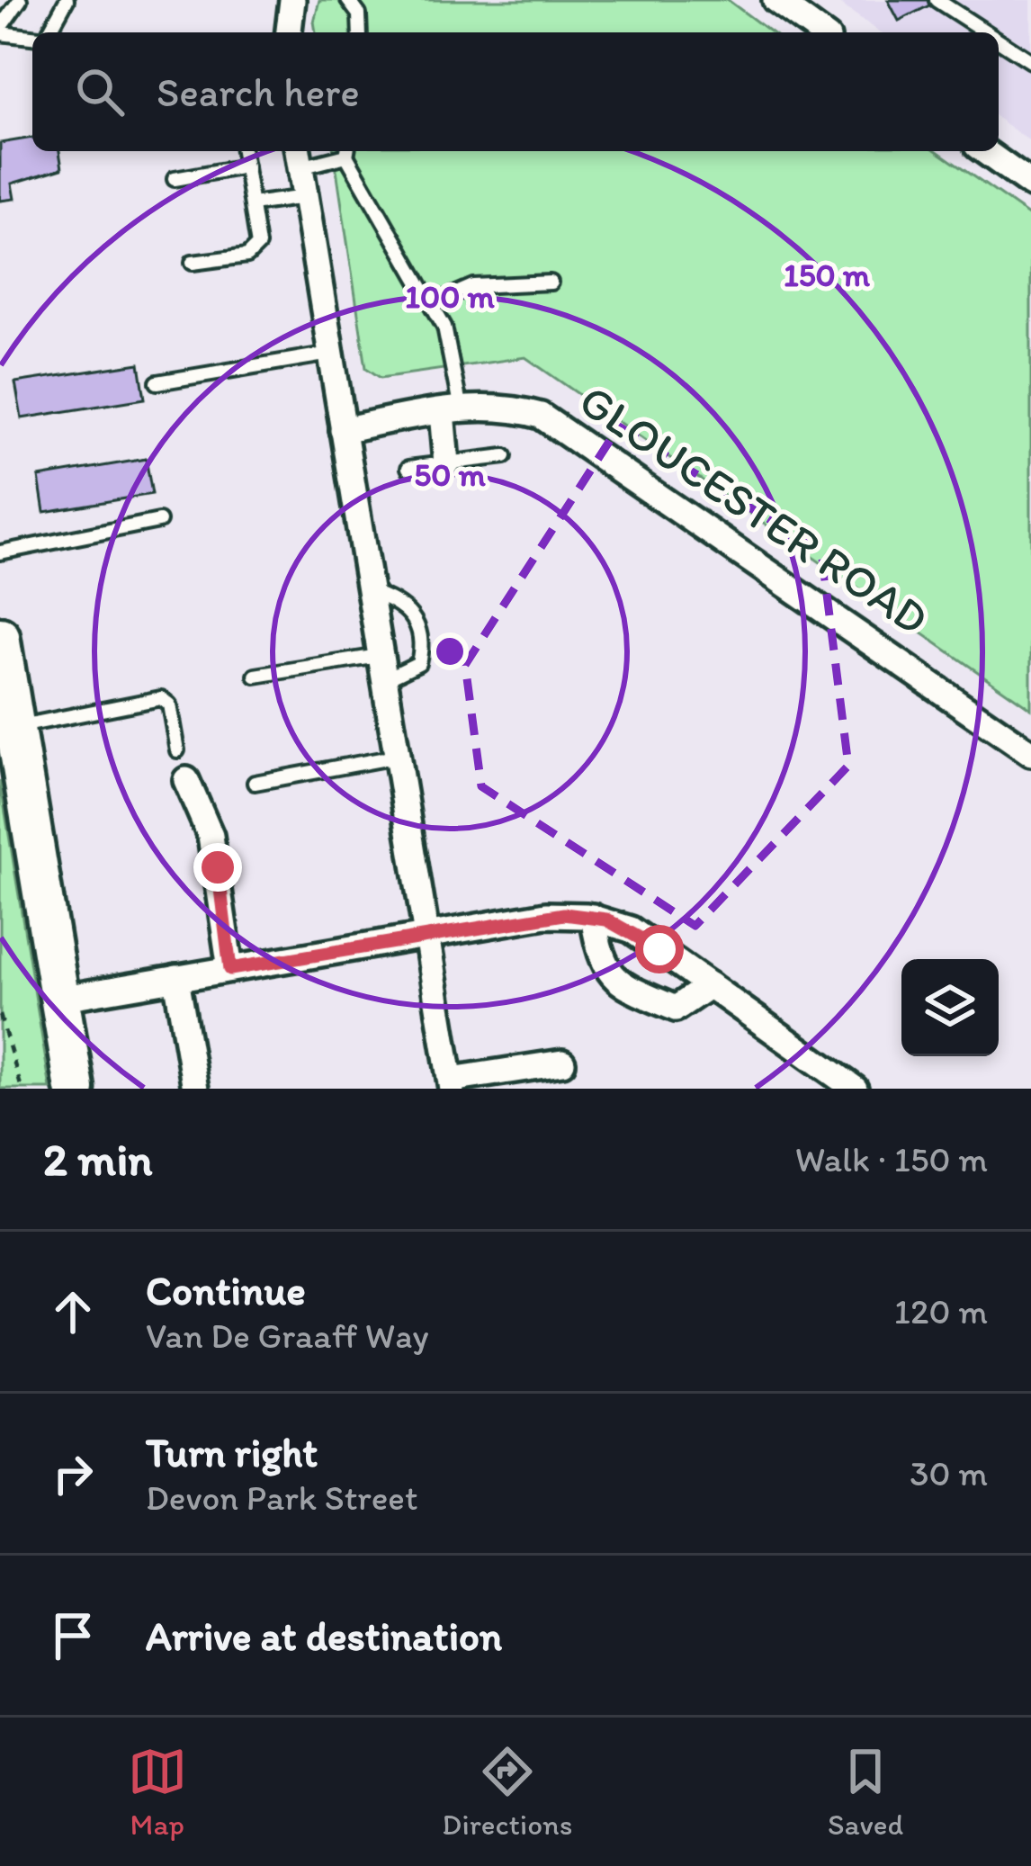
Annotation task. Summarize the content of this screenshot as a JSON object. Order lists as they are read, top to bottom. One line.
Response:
{"streets":{"street":["GLOUCESTER ROAD"]},"page":{"search":"Search here","heading":["2 min","Walk · 150 m"],"list":[["Continue","Van De Graaff Way","120 m"],["Turn right","Devon Park Street","30 m"],"Arrive at destination"],"nav":["Map","Directions","Saved"]},"rings":["150 m","100 m","50 m"]}
